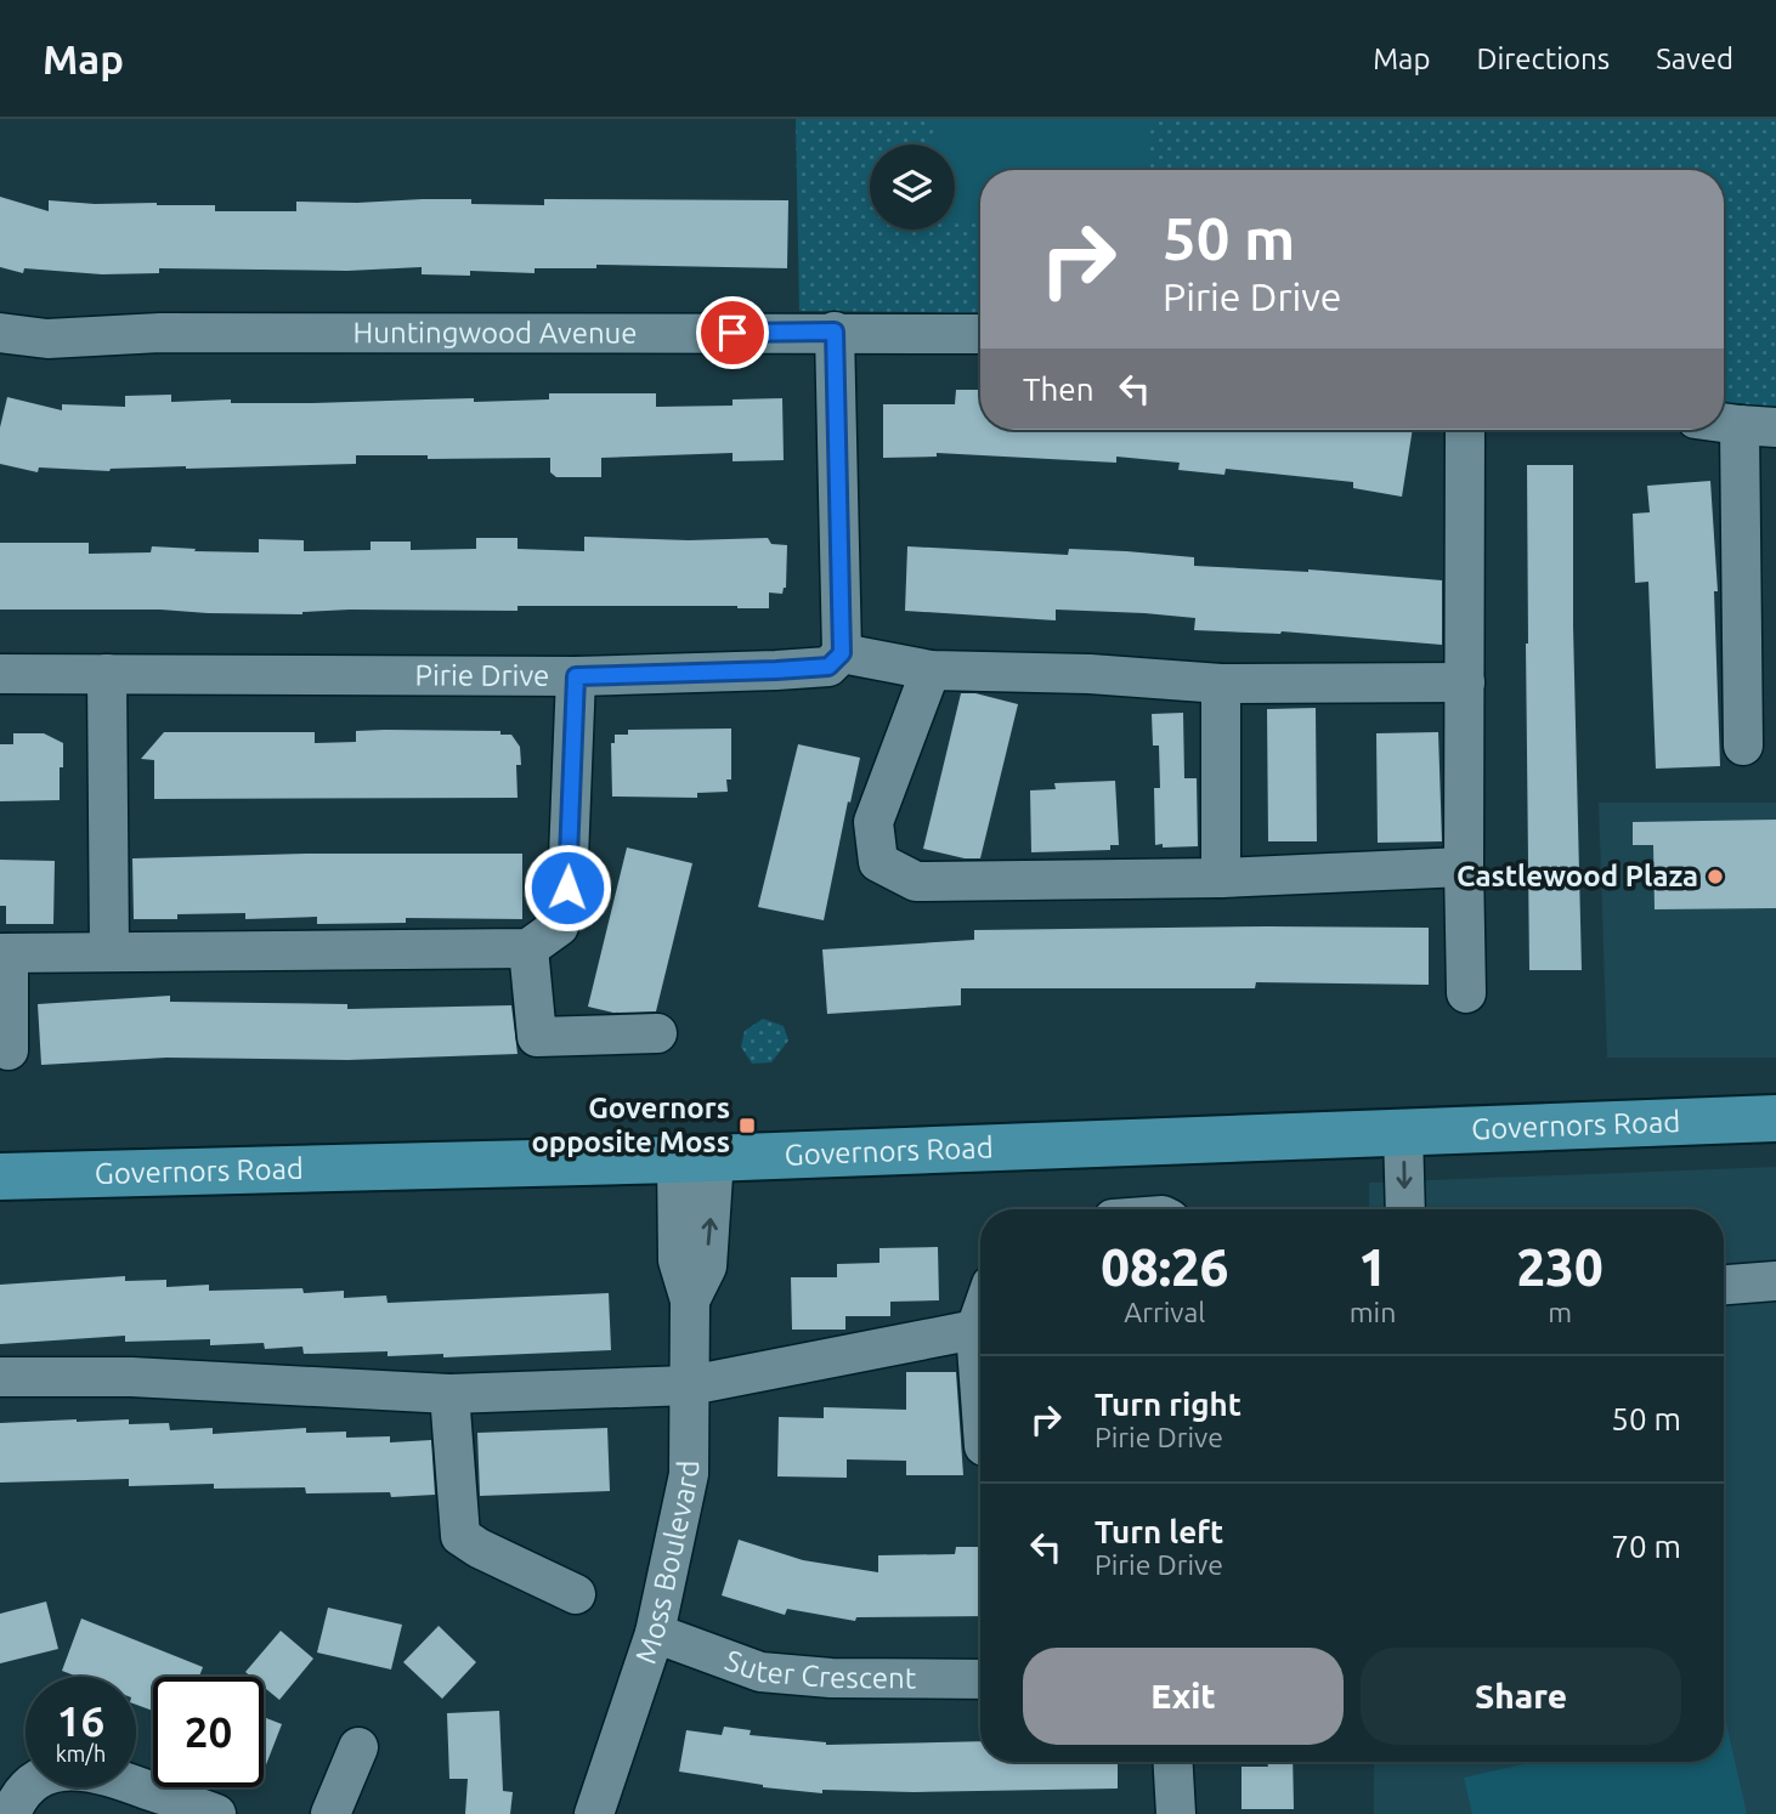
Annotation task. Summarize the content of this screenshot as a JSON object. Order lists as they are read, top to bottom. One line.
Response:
{"streets":{"main road":["Governors Road"],"street":["Huntingwood Avenue","Pirie Drive","Moss Boulevard","Suter Crescent"]},"crossings":[["Governors Road","Moss Boulevard"],["Moss Boulevard","Suter Crescent"]],"places":{"other":["Castlewood Plaza"],"transit":["Governors opposite Moss"]},"page":{"header":"Map","nav":["Map","Directions","Saved"],"turn":["50 m","Pirie Drive"],"then":"Then","eta":["08:26","Arrival","1","min","230","m"],"list":[{"name":"Turn right","note":"Pirie Drive","value":"50 m"},{"name":"Turn left","note":"Pirie Drive","value":"70 m"}],"buttons":["Exit","Share"],"speed":"16 km/h","limit":"20"}}
